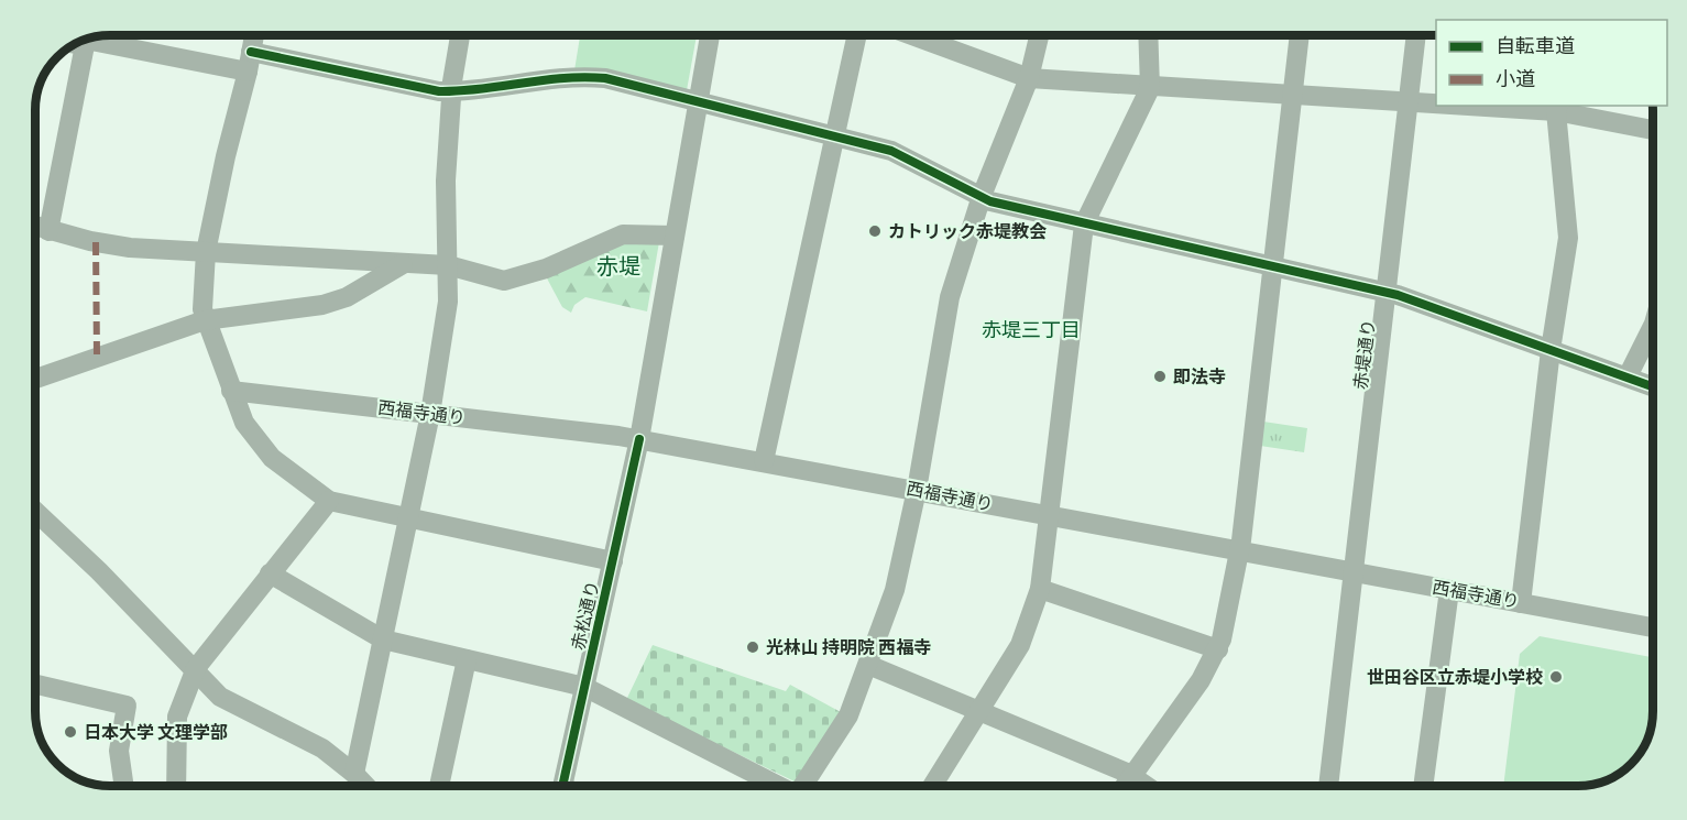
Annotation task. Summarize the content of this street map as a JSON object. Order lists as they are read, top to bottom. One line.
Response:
{"streets":{"street":["赤堤通り","西福寺通り","赤松通り"]},"crossings":[["赤堤通り","西福寺通り"],["西福寺通り","赤松通り"]],"districts":["赤堤","赤堤三丁目"],"places":["カトリック赤堤教会","即法寺","光林山 持明院 西福寺","世田谷区立赤堤小学校","日本大学 文理学部"],"legend":["自転車道","小道"]}
